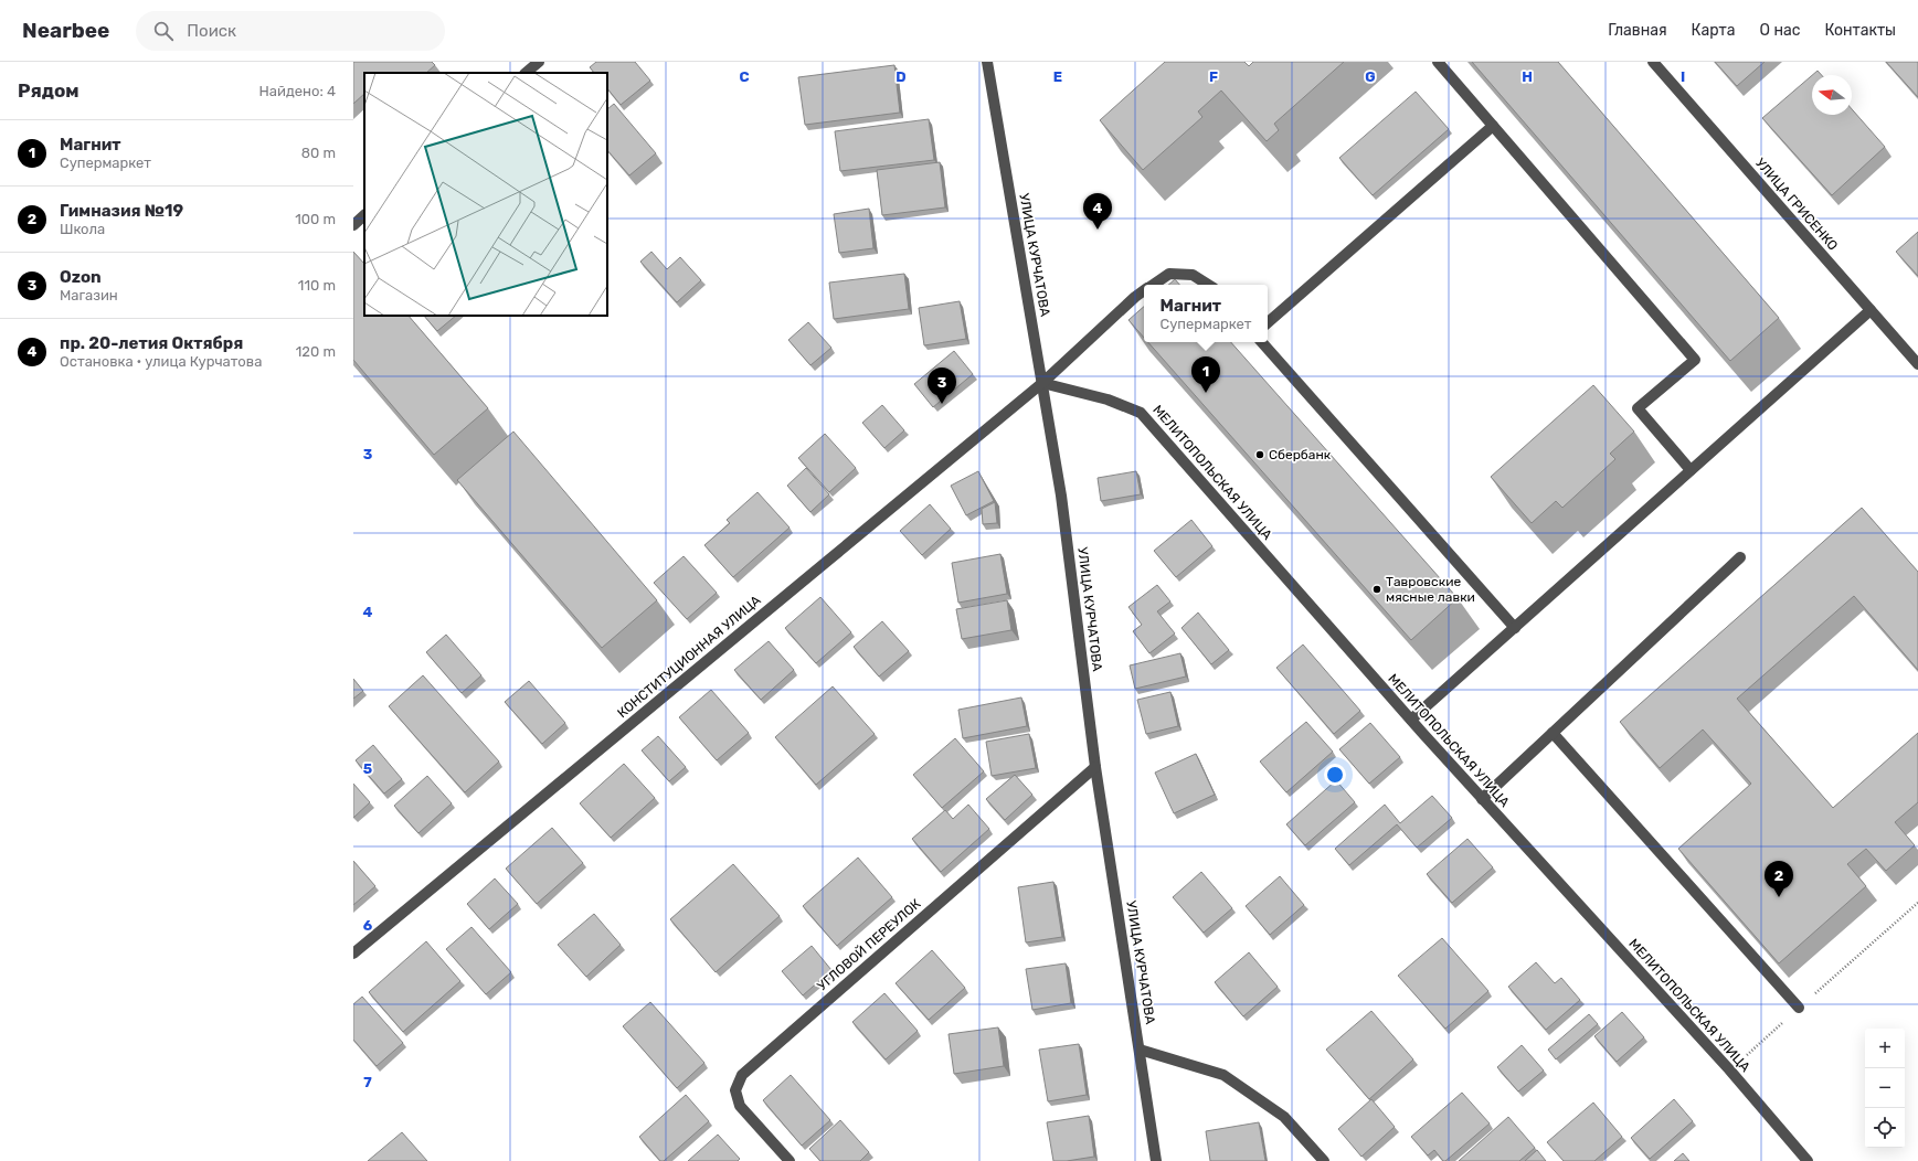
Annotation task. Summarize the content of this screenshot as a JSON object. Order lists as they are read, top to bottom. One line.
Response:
{"streets":{"street":["УЛИЦА ГРИСЕНКО","УЛИЦА КУРЧАТОВА","МЕЛИТОПОЛЬСКАЯ УЛИЦА","КОНСТИТУЦИОННАЯ УЛИЦА","УГЛОВОЙ ПЕРЕУЛОК"]},"crossings":[["УЛИЦА КУРЧАТОВА","МЕЛИТОПОЛЬСКАЯ УЛИЦА"],["УЛИЦА КУРЧАТОВА","КОНСТИТУЦИОННАЯ УЛИЦА"],["УЛИЦА КУРЧАТОВА","УГЛОВОЙ ПЕРЕУЛОК"],["МЕЛИТОПОЛЬСКАЯ УЛИЦА","КОНСТИТУЦИОННАЯ УЛИЦА"]],"places":["Сбербанк","Тавровские мясные лавки"],"north":"left","page":{"header":"Nearbee","search":"Поиск","nav":["Главная","Карта","О нас","Контакты"],"heading":["Рядом","Найдено: 4"],"list":[{"mark":"1","name":"Магнит","note":"Супермаркет","value":"80 m"},{"mark":"2","name":"Гимназия №19","note":"Школа","value":"100 m"},{"mark":"3","name":"Ozon","note":"Магазин","value":"110 m"},{"mark":"4","name":"пр. 20-летия Октября","note":"Остановка · улица Курчатова","value":"120 m"}],"pins":["4","1","3","2"],"popup":["Магнит","Супермаркет"],"map_buttons":["+","−"]},"grid":{"columns":["C","D","E","F","G","H","I"],"rows":["3","4","5","6","7"]}}
